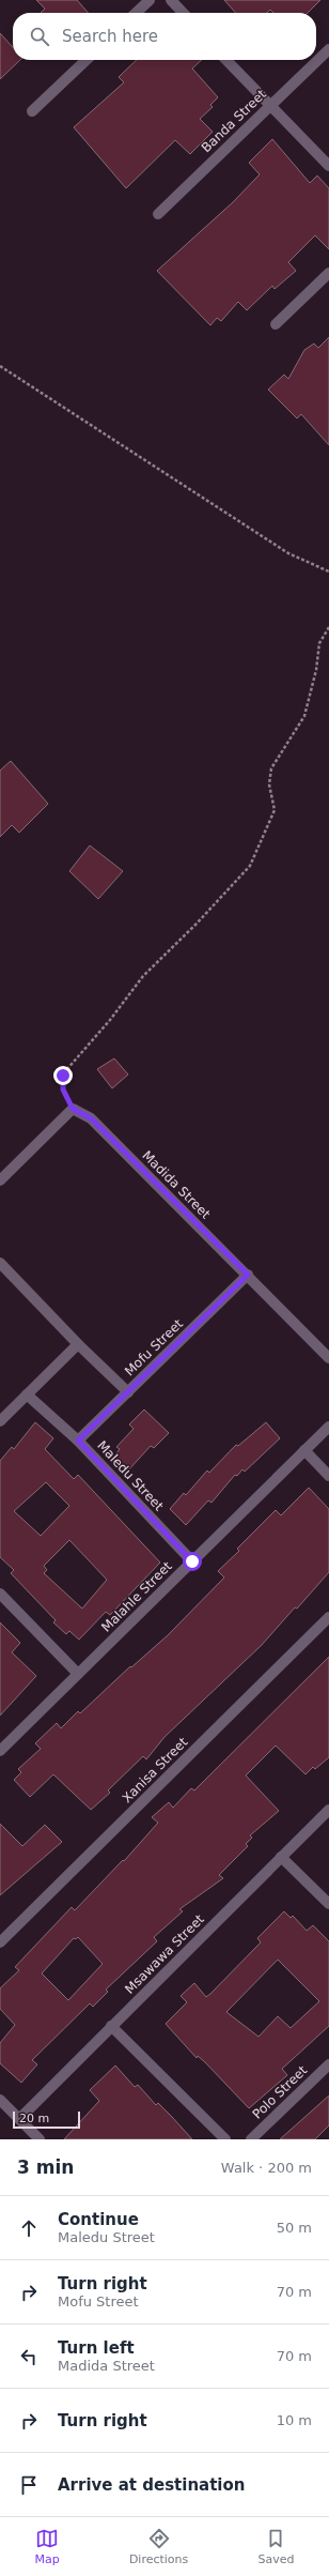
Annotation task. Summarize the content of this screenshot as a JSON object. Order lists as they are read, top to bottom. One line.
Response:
{"streets":{"street":["Banda Street","Madida Street","Mofu Street","Maledu Street","Malahle Street","Xanisa Street","Msawawa Street","Polo Street"]},"crossings":[["Madida Street","Mofu Street"],["Mofu Street","Maledu Street"],["Maledu Street","Malahle Street"]],"scale_bar":"20 m","page":{"search":"Search here","scale":"20 m","heading":["3 min","Walk · 200 m"],"list":[["Continue","Maledu Street","50 m"],["Turn right","Mofu Street","70 m"],["Turn left","Madida Street","70 m"],["Turn right","10 m"],"Arrive at destination"],"nav":["Map","Directions","Saved"]}}
